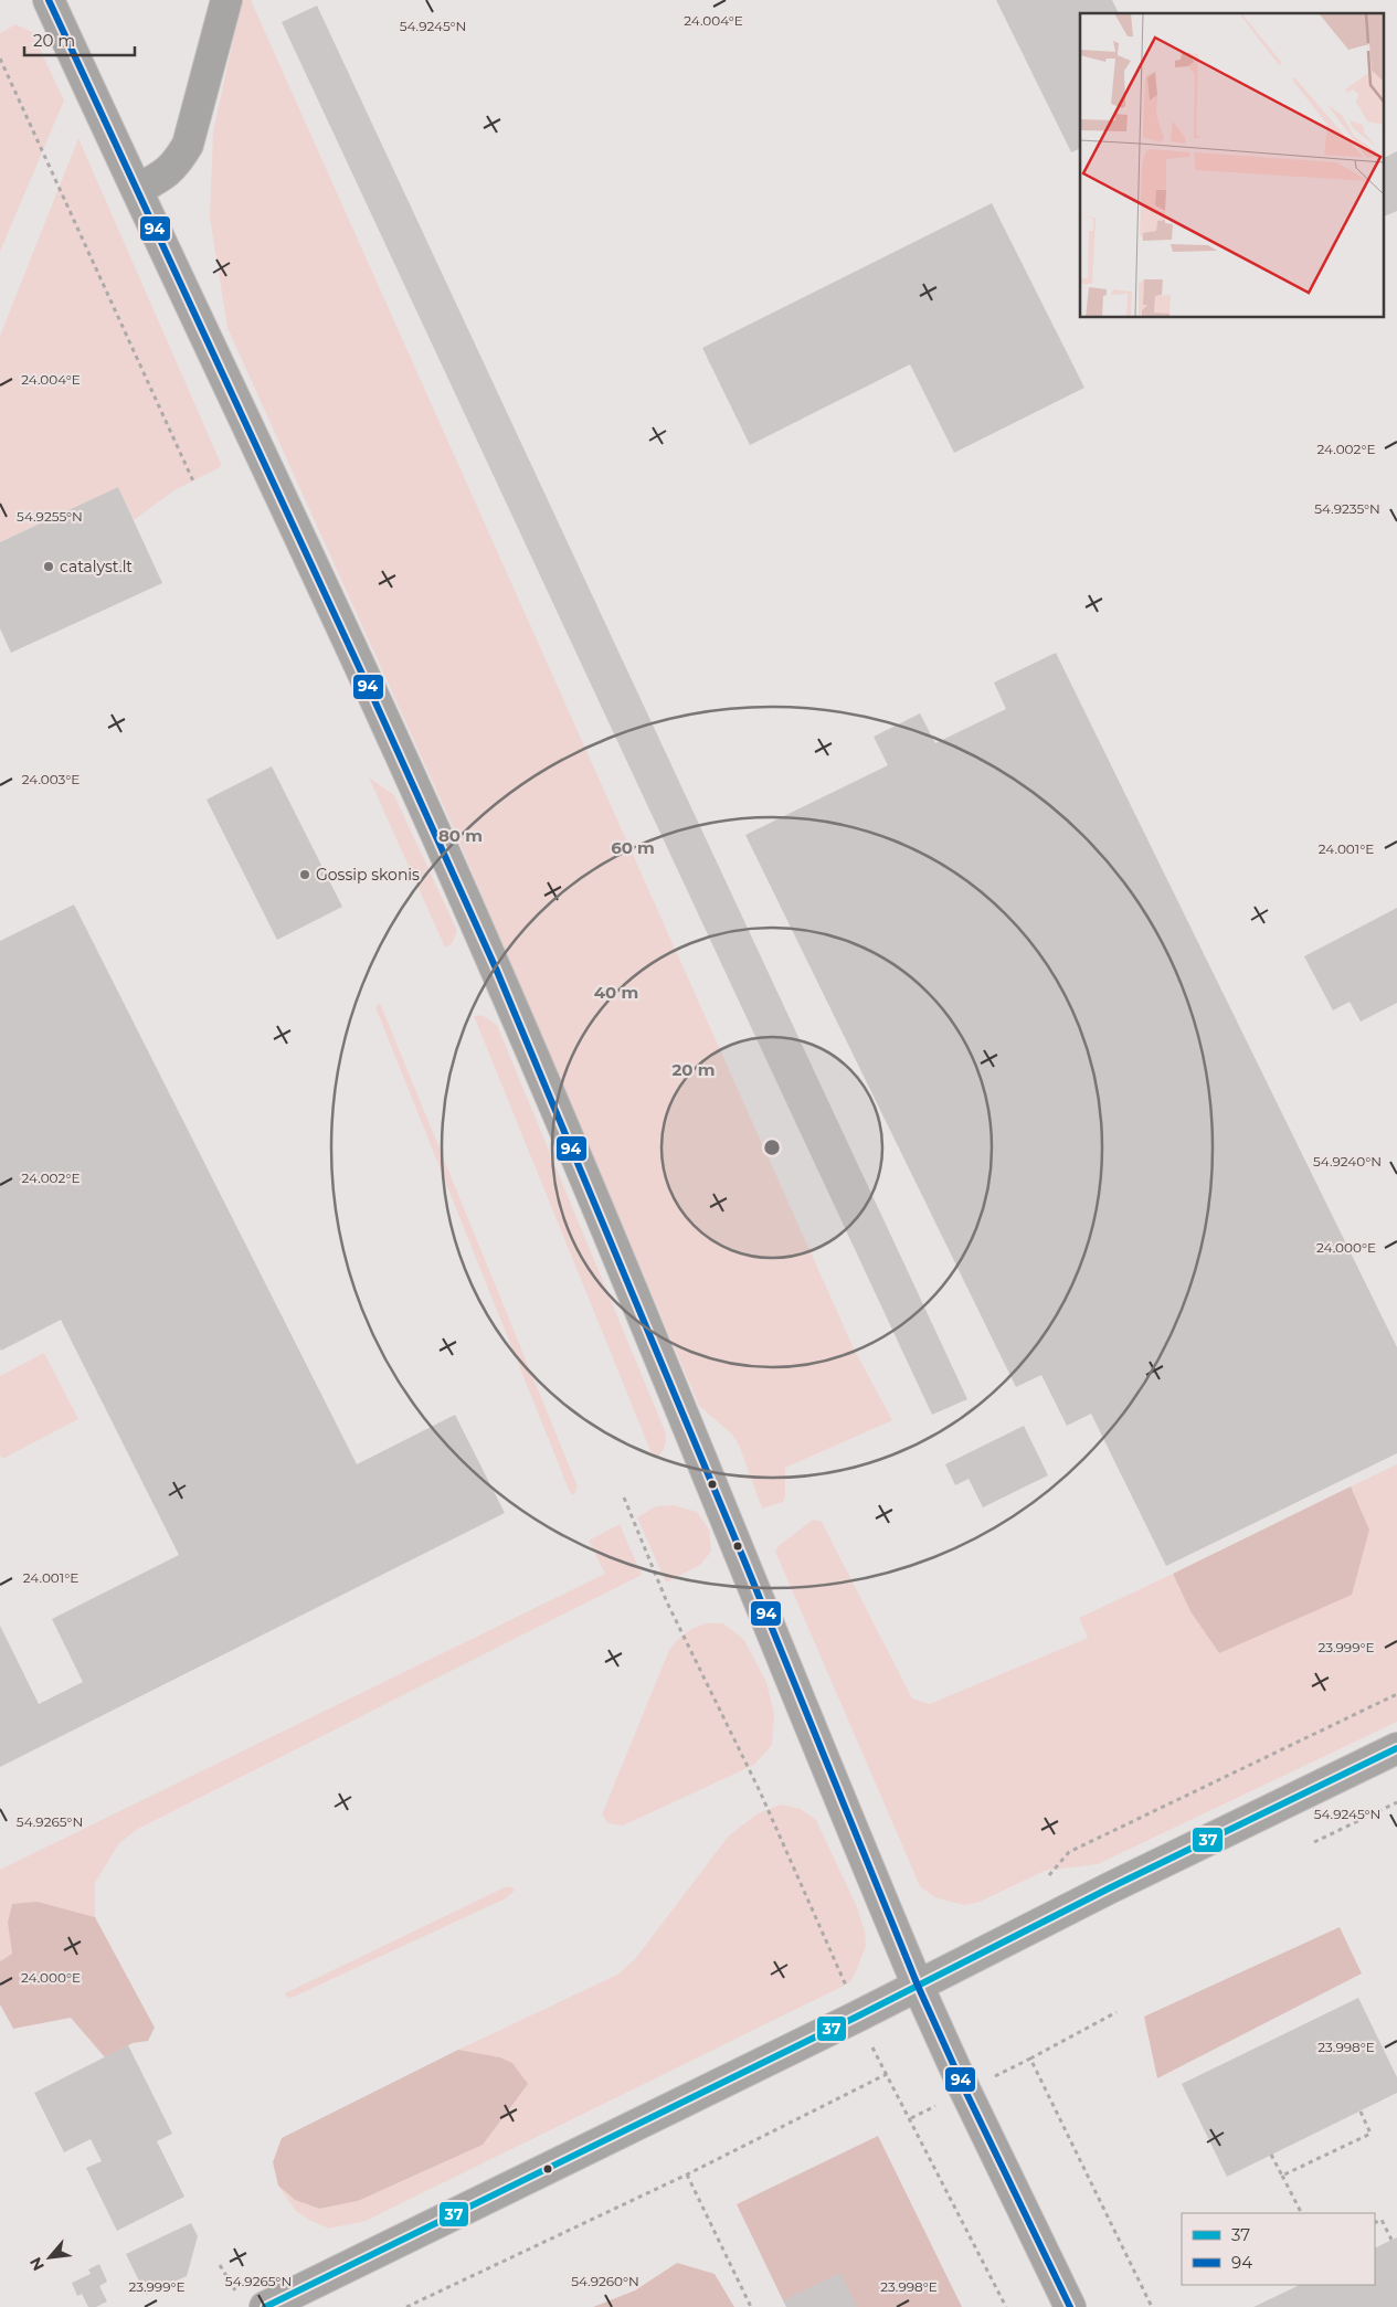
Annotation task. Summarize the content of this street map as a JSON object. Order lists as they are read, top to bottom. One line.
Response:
{"places":["catalyst.lt","Gossip skonis"],"lines":["transit line 94","transit line 37"],"legend":["37","94"],"scale_bar":"20 m","north":"bottom left","coordinates":["24.004°E","54.9245°N","24.002°E","54.9235°N","54.9255°N","24.003°E","24.001°E","54.9240°N","24.000°E","23.999°E","54.9265°N","23.998°E","54.9260°N"],"rings":["80 m","60 m","40 m","20 m"]}
